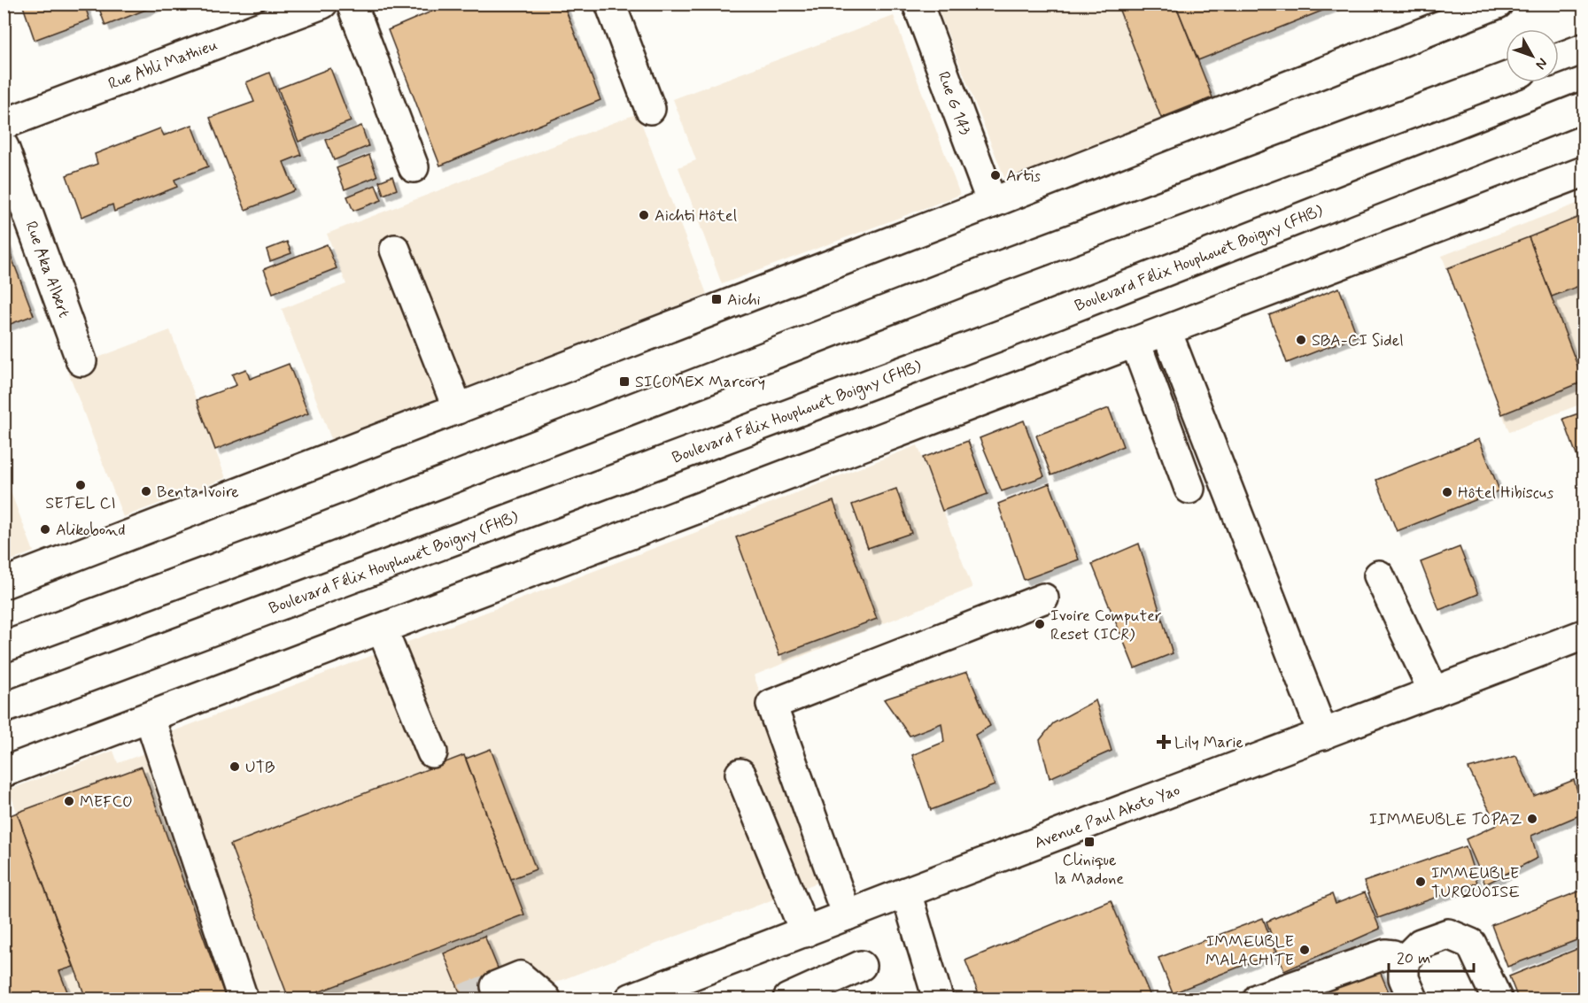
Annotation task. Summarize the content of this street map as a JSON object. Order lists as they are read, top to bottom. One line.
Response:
{"streets":{"main road":["Rue Abli Mathieu","Rue G 143","Boulevard Félix Houphouët Boigny (FHB)","Rue Aka Albert","Avenue Paul Akoto Yao"]},"places":{"other":["Artis","Aichti Hôtel","SBA-CI Sidel","SETEL CI","Benta Ivoire","Hôtel Hibiscus","Alikobond","Ivoire Computer Reset (ICR)","UTB","MEFCO","IIMMEUBLE TOPAZ","IMMEUBLE TURQUOISE","IMMEUBLE MALACHITE"],"transit":["Aichi","SICOMEX Marcory","Clinique la Madone"],"health":["Lily Marie"]},"scale_bar":"20 m","north":"bottom right"}
